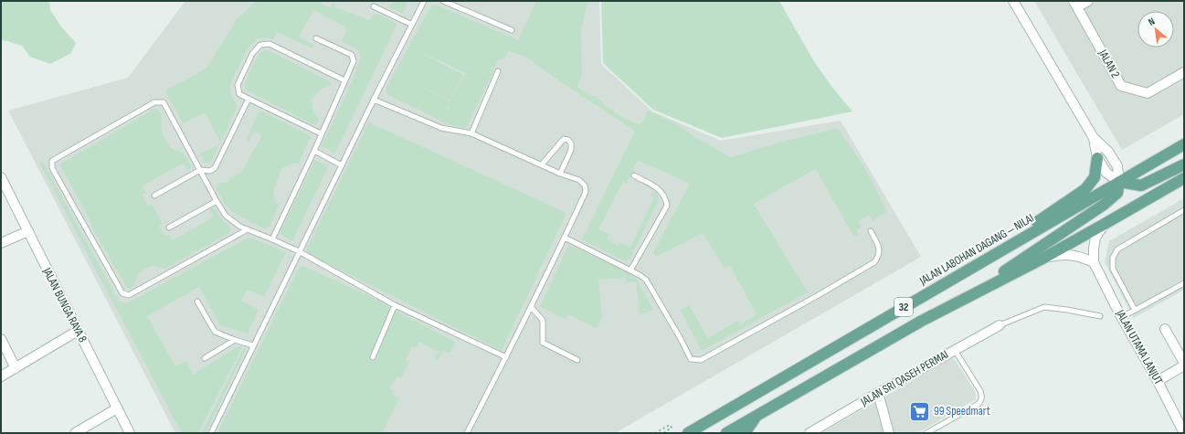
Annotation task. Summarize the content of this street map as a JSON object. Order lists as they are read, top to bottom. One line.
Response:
{"streets":{"main road":["JALAN LABOHAN DAGANG ‒ NILAI","32"],"street":["JALAN 2","JALAN BUNGA RAYA 8","JALAN UTAMA LANJUT","JALAN SRI QASEH PERMAI"]},"crossings":[["32","JALAN UTAMA LANJUT"]],"places":{"supermarket":["99 Speedmart"]},"north":"top left"}
